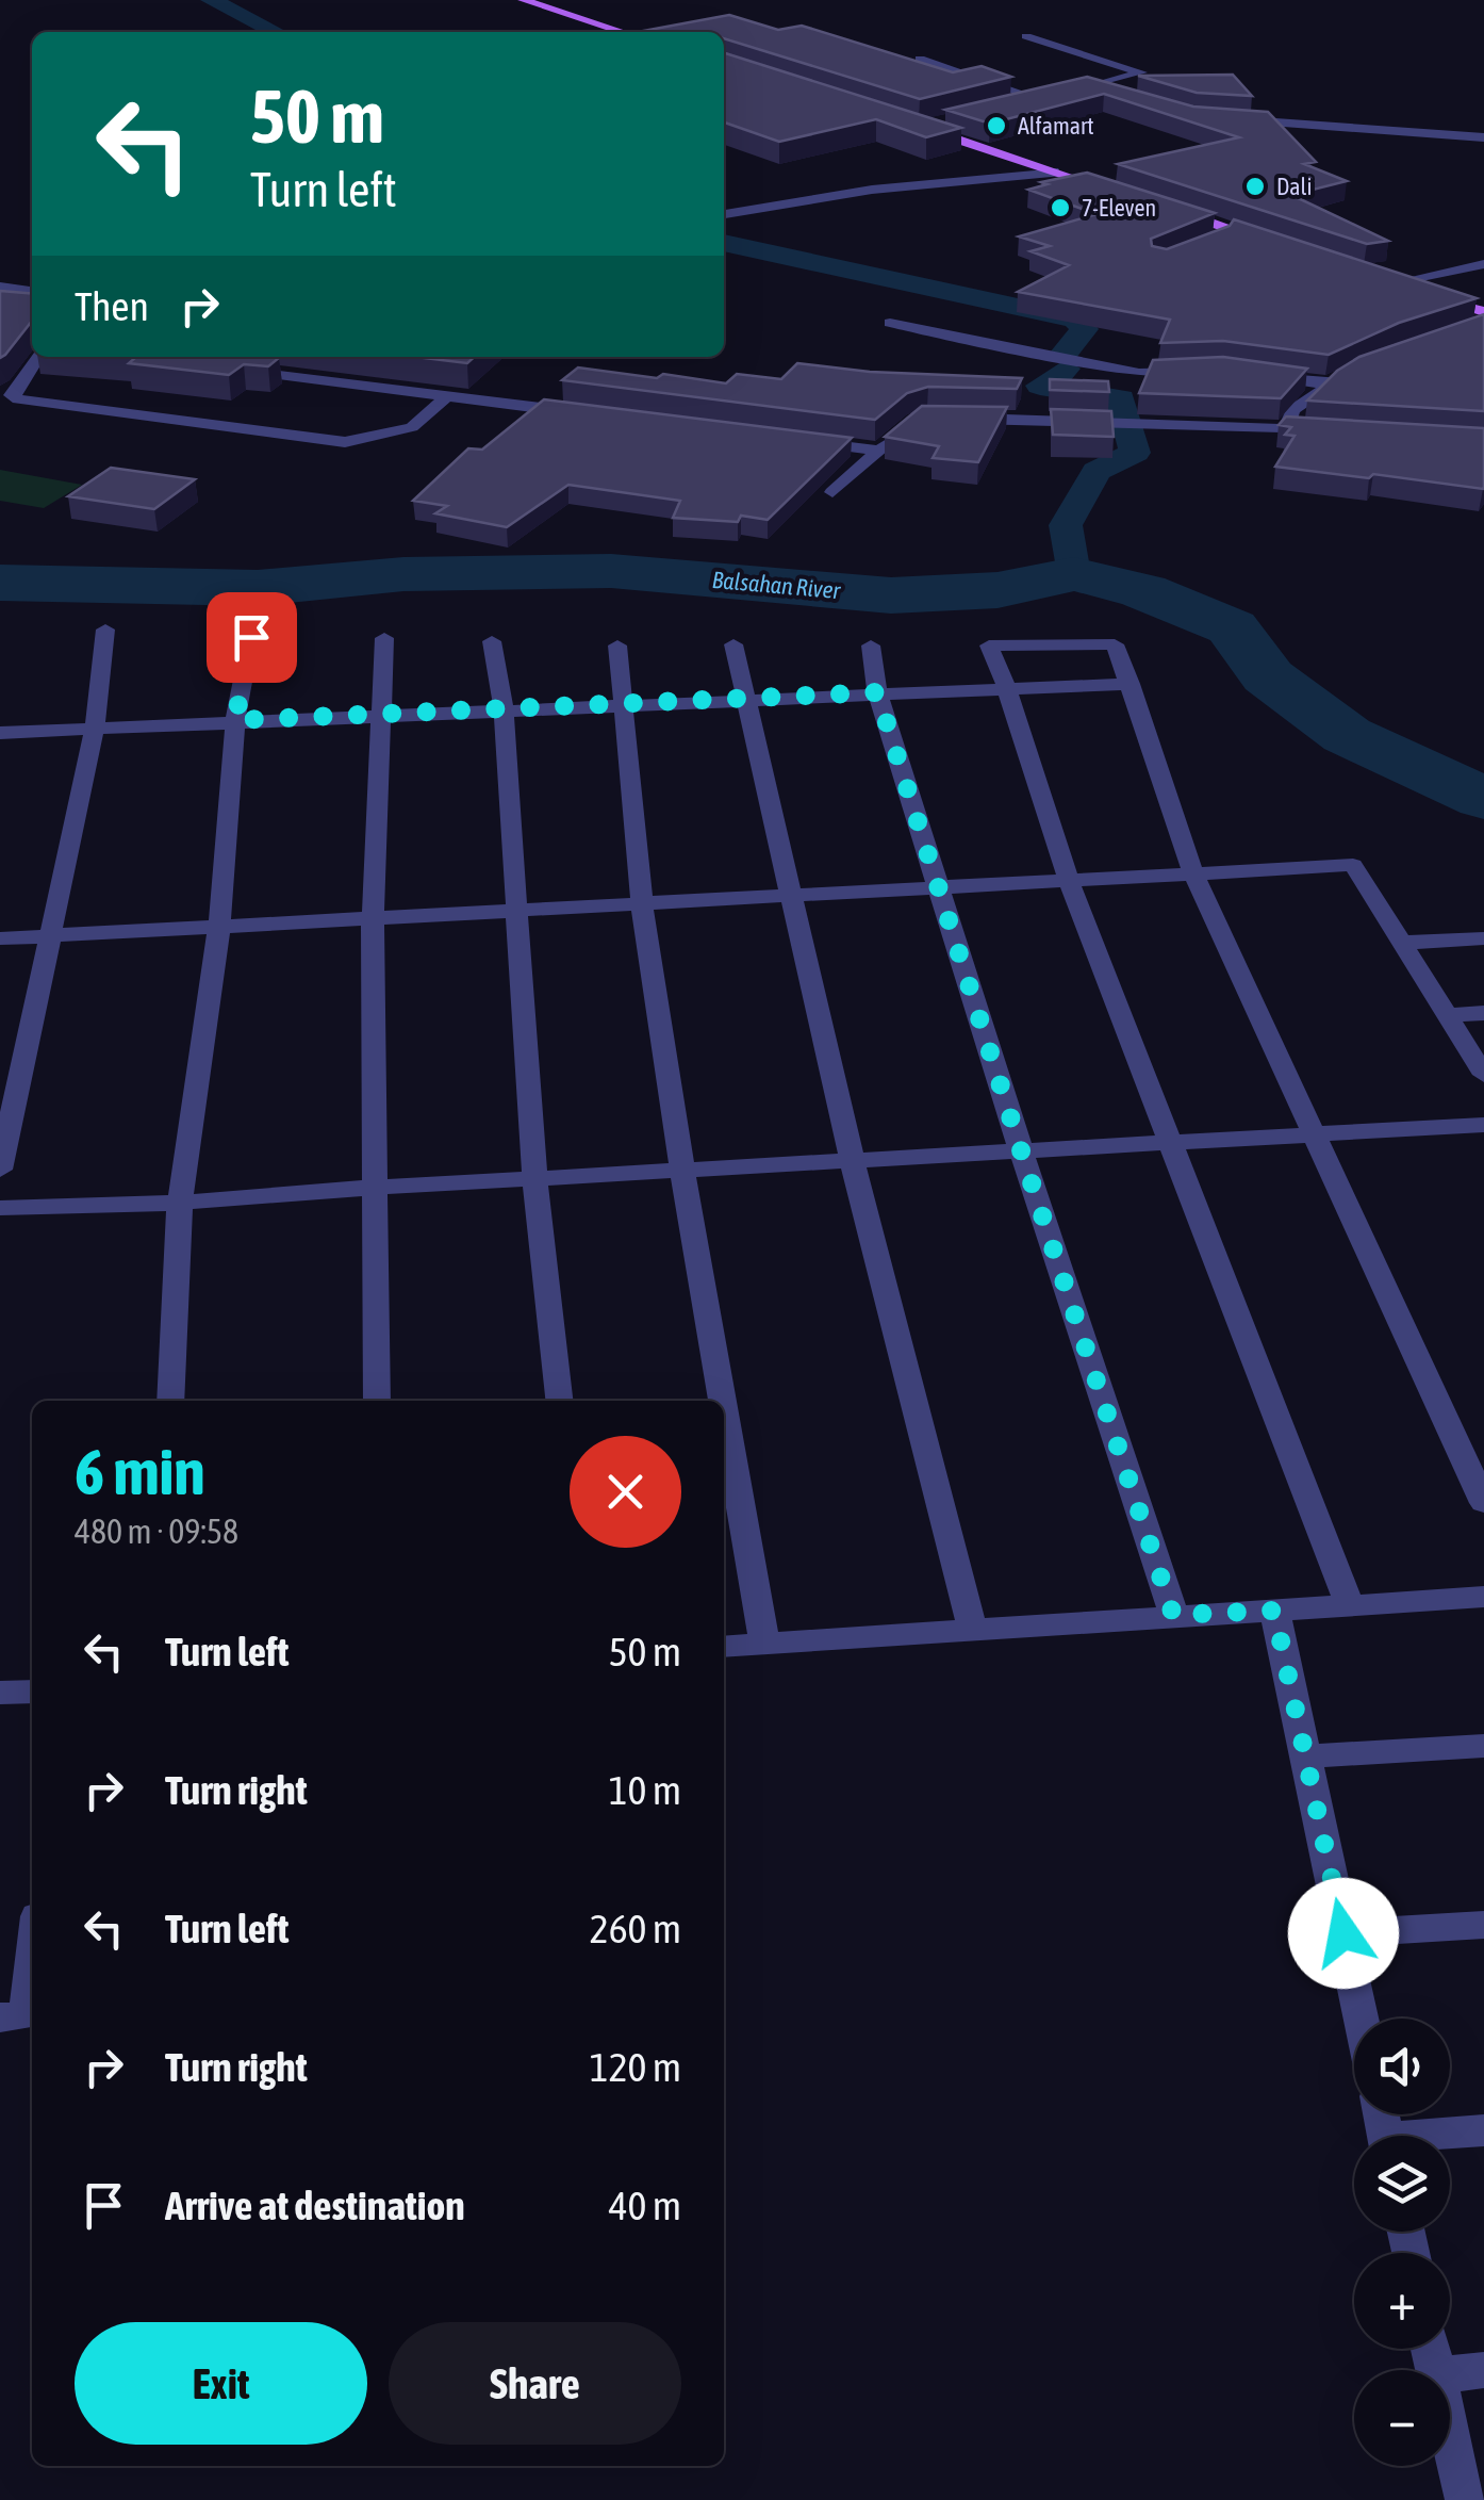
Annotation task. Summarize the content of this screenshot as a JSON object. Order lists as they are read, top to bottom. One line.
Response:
{"water":["Balsahan River"],"places":["Alfamart","Dali","7-Eleven"],"page":{"turn":["50 m","Turn left"],"then":"Then","heading":["6 min","480 m · 09:58"],"list":[{"name":"Turn left","value":"50 m"},{"name":"Turn right","value":"10 m"},{"name":"Turn left","value":"260 m"},{"name":"Turn right","value":"120 m"},{"name":"Arrive at destination","value":"40 m"}],"map_buttons":["+","−"],"buttons":["Exit","Share"]}}
